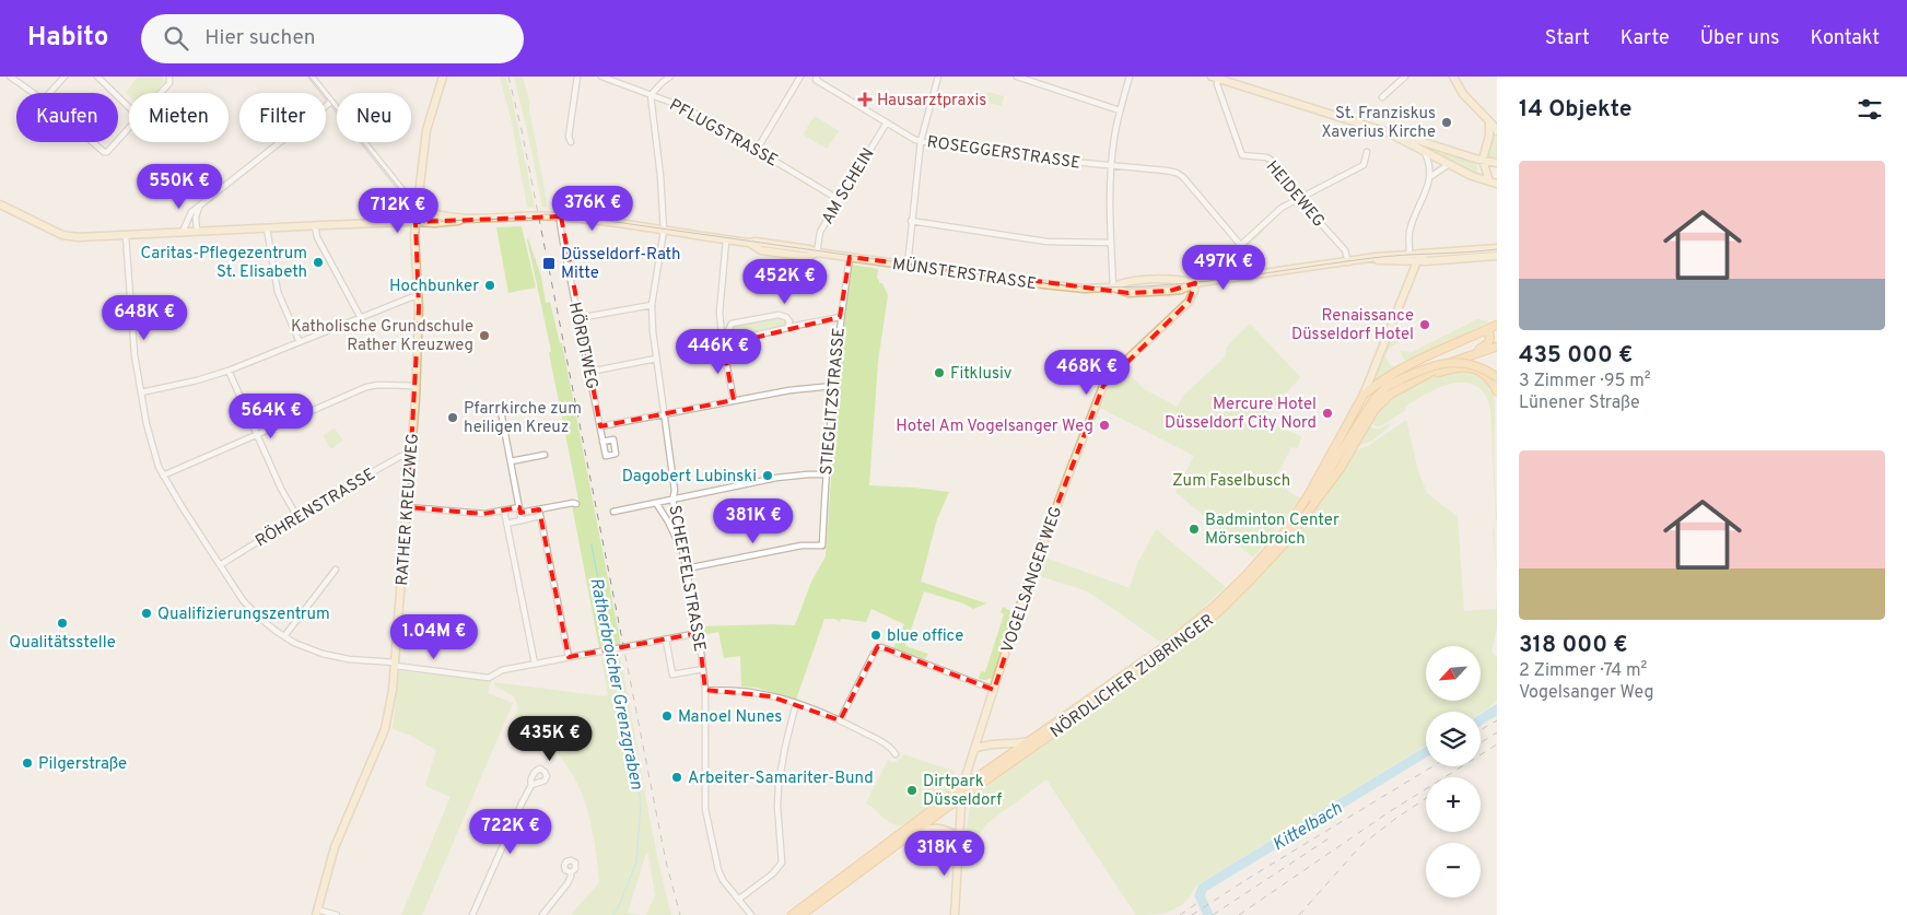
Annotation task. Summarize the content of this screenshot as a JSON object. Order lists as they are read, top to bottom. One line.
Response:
{"streets":{"main road":["NÖRDLICHER ZUBRINGER"],"street":["PFLUGSTRASSE","ROSEGGERSTRASSE","AM SCHEIN","HEIDEWEG","MÜNSTERSTRASSE","HÖRDTWEG","STIEGLITZSTRASSE","RÖHRENSTRASSE","RATHER KREUZWEG","SCHEFFELSTRASSE","VOGELSANGER WEG"]},"crossings":[["PFLUGSTRASSE","AM SCHEIN"],["PFLUGSTRASSE","SCHEFFELSTRASSE"],["ROSEGGERSTRASSE","AM SCHEIN"],["AM SCHEIN","MÜNSTERSTRASSE"],["HEIDEWEG","MÜNSTERSTRASSE"],["MÜNSTERSTRASSE","HÖRDTWEG"],["MÜNSTERSTRASSE","STIEGLITZSTRASSE"],["MÜNSTERSTRASSE","RATHER KREUZWEG"],["MÜNSTERSTRASSE","SCHEFFELSTRASSE"],["MÜNSTERSTRASSE","VOGELSANGER WEG"],["MÜNSTERSTRASSE","NÖRDLICHER ZUBRINGER"],["STIEGLITZSTRASSE","SCHEFFELSTRASSE"],["RÖHRENSTRASSE","RATHER KREUZWEG"],["VOGELSANGER WEG","NÖRDLICHER ZUBRINGER"]],"water":["Ratherbroicher Grenzgraben","Kittelbach"],"parks":["Zum Faselbusch"],"places":{"health":["Hausarztpraxis"],"other":["St. Franziskus Xaverius Kirche","Caritas-Pflegezentrum St. Elisabeth","Hochbunker","Renaissance Düsseldorf Hotel","Katholische Grundschule Rather Kreuzweg","Fitklusiv","Mercure Hotel Düsseldorf City Nord","Pfarrkirche zum heiligen Kreuz","Hotel Am Vogelsanger Weg","Dagobert Lubinski","Badminton Center Mörsenbroich","Qualifizierungszentrum","Qualitätsstelle","blue office","Manoel Nunes","Pilgerstraße","Arbeiter-Samariter-Bund","Dirtpark Düsseldorf"],"transit":["Düsseldorf-Rath Mitte"]},"north":"bottom left","page":{"header":"Habito","search":"Hier suchen","nav":["Start","Karte","Über uns","Kontakt"],"heading":"14 Objekte","chip":["Kaufen","Mieten","Filter","Neu"],"list":[{"name":"435 000 €","note":"3 Zimmer · 95 m² · Lünener Straße"},{"name":"318 000 €","note":"2 Zimmer · 74 m² · Vogelsanger Weg"}],"price":["550K €","376K €","712K €","497K €","452K €","648K €","446K €","468K €","564K €","381K €","1.04M €","435K €","722K €","318K €"],"map_buttons":["+","−"]}}
